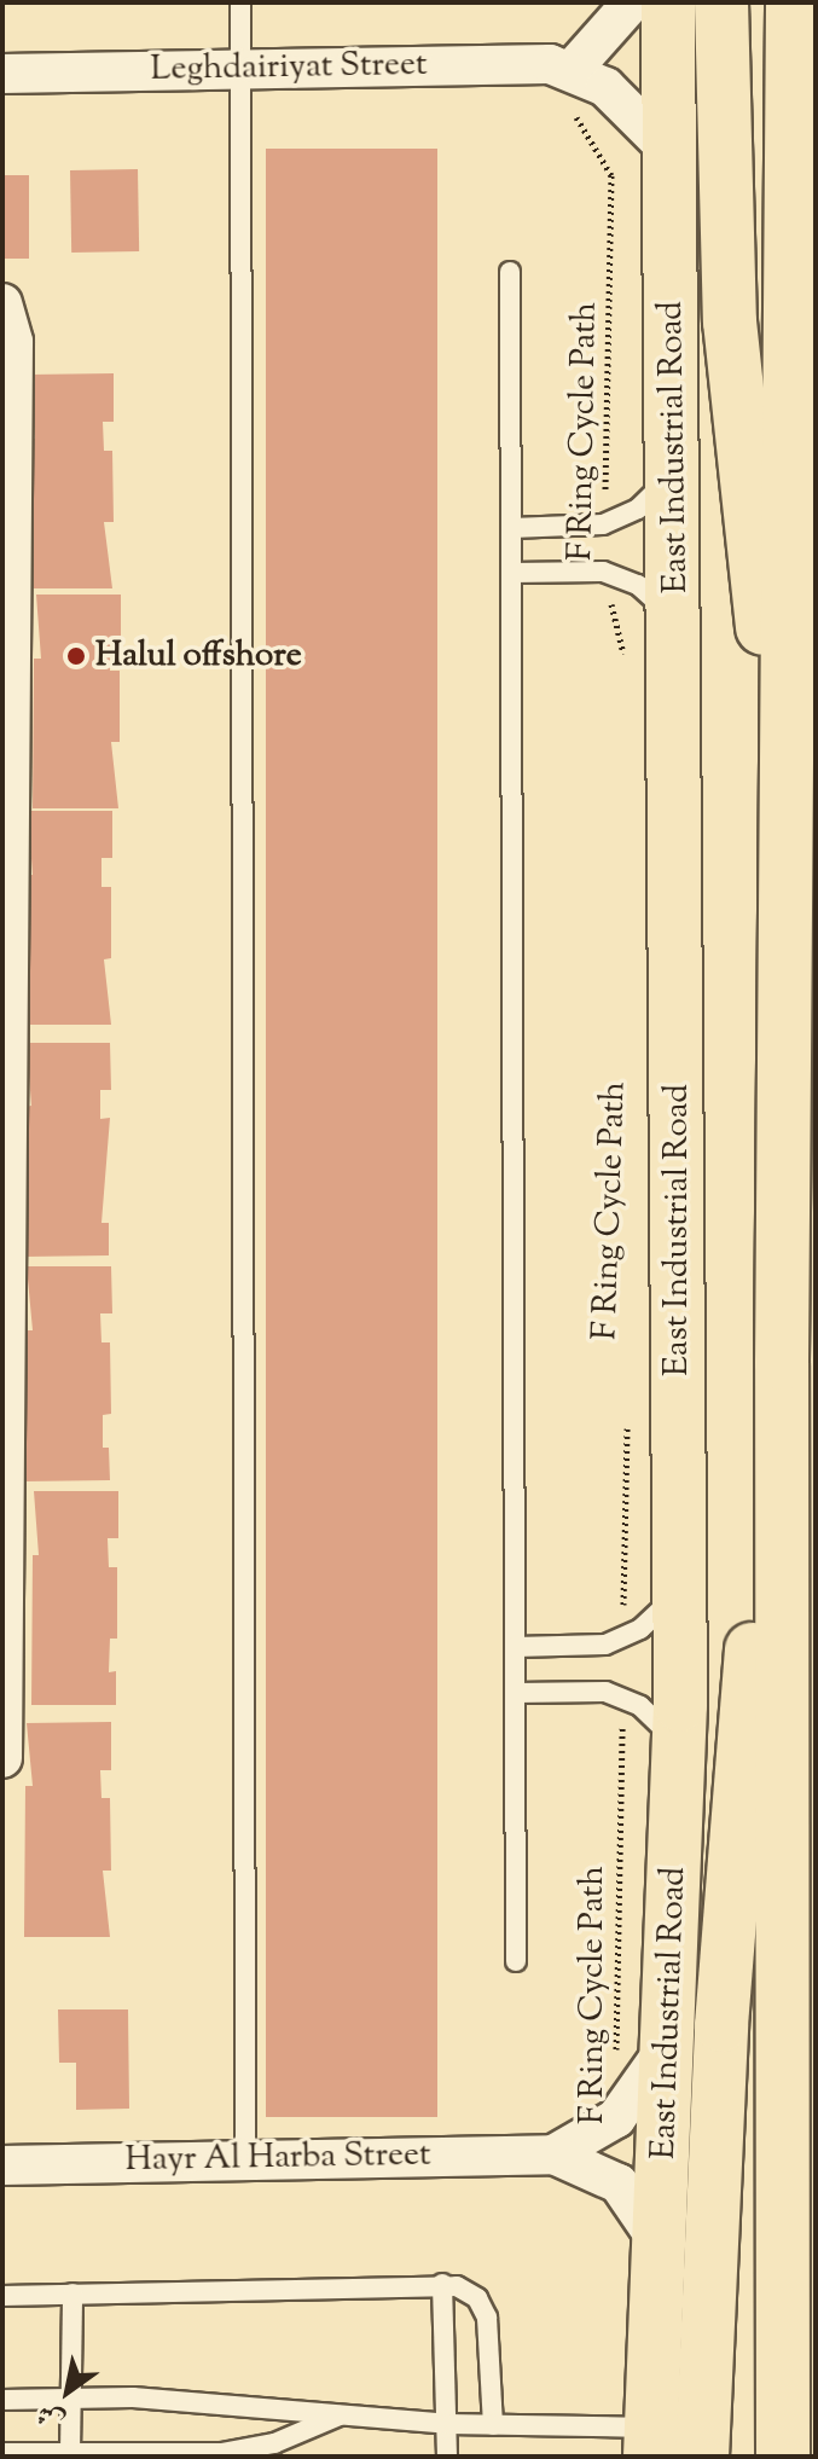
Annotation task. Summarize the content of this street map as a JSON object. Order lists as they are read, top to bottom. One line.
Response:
{"streets":{"main road":["East Industrial Road"],"street":["Leghdairiyat Street","Hayr Al Harba Street"],"path":["F Ring Cycle Path"]},"crossings":[["Leghdairiyat Street","F Ring Cycle Path"],["F Ring Cycle Path","Hayr Al Harba Street"],["East Industrial Road","Hayr Al Harba Street"]],"places":["Halul offshore"],"north":"bottom left"}
